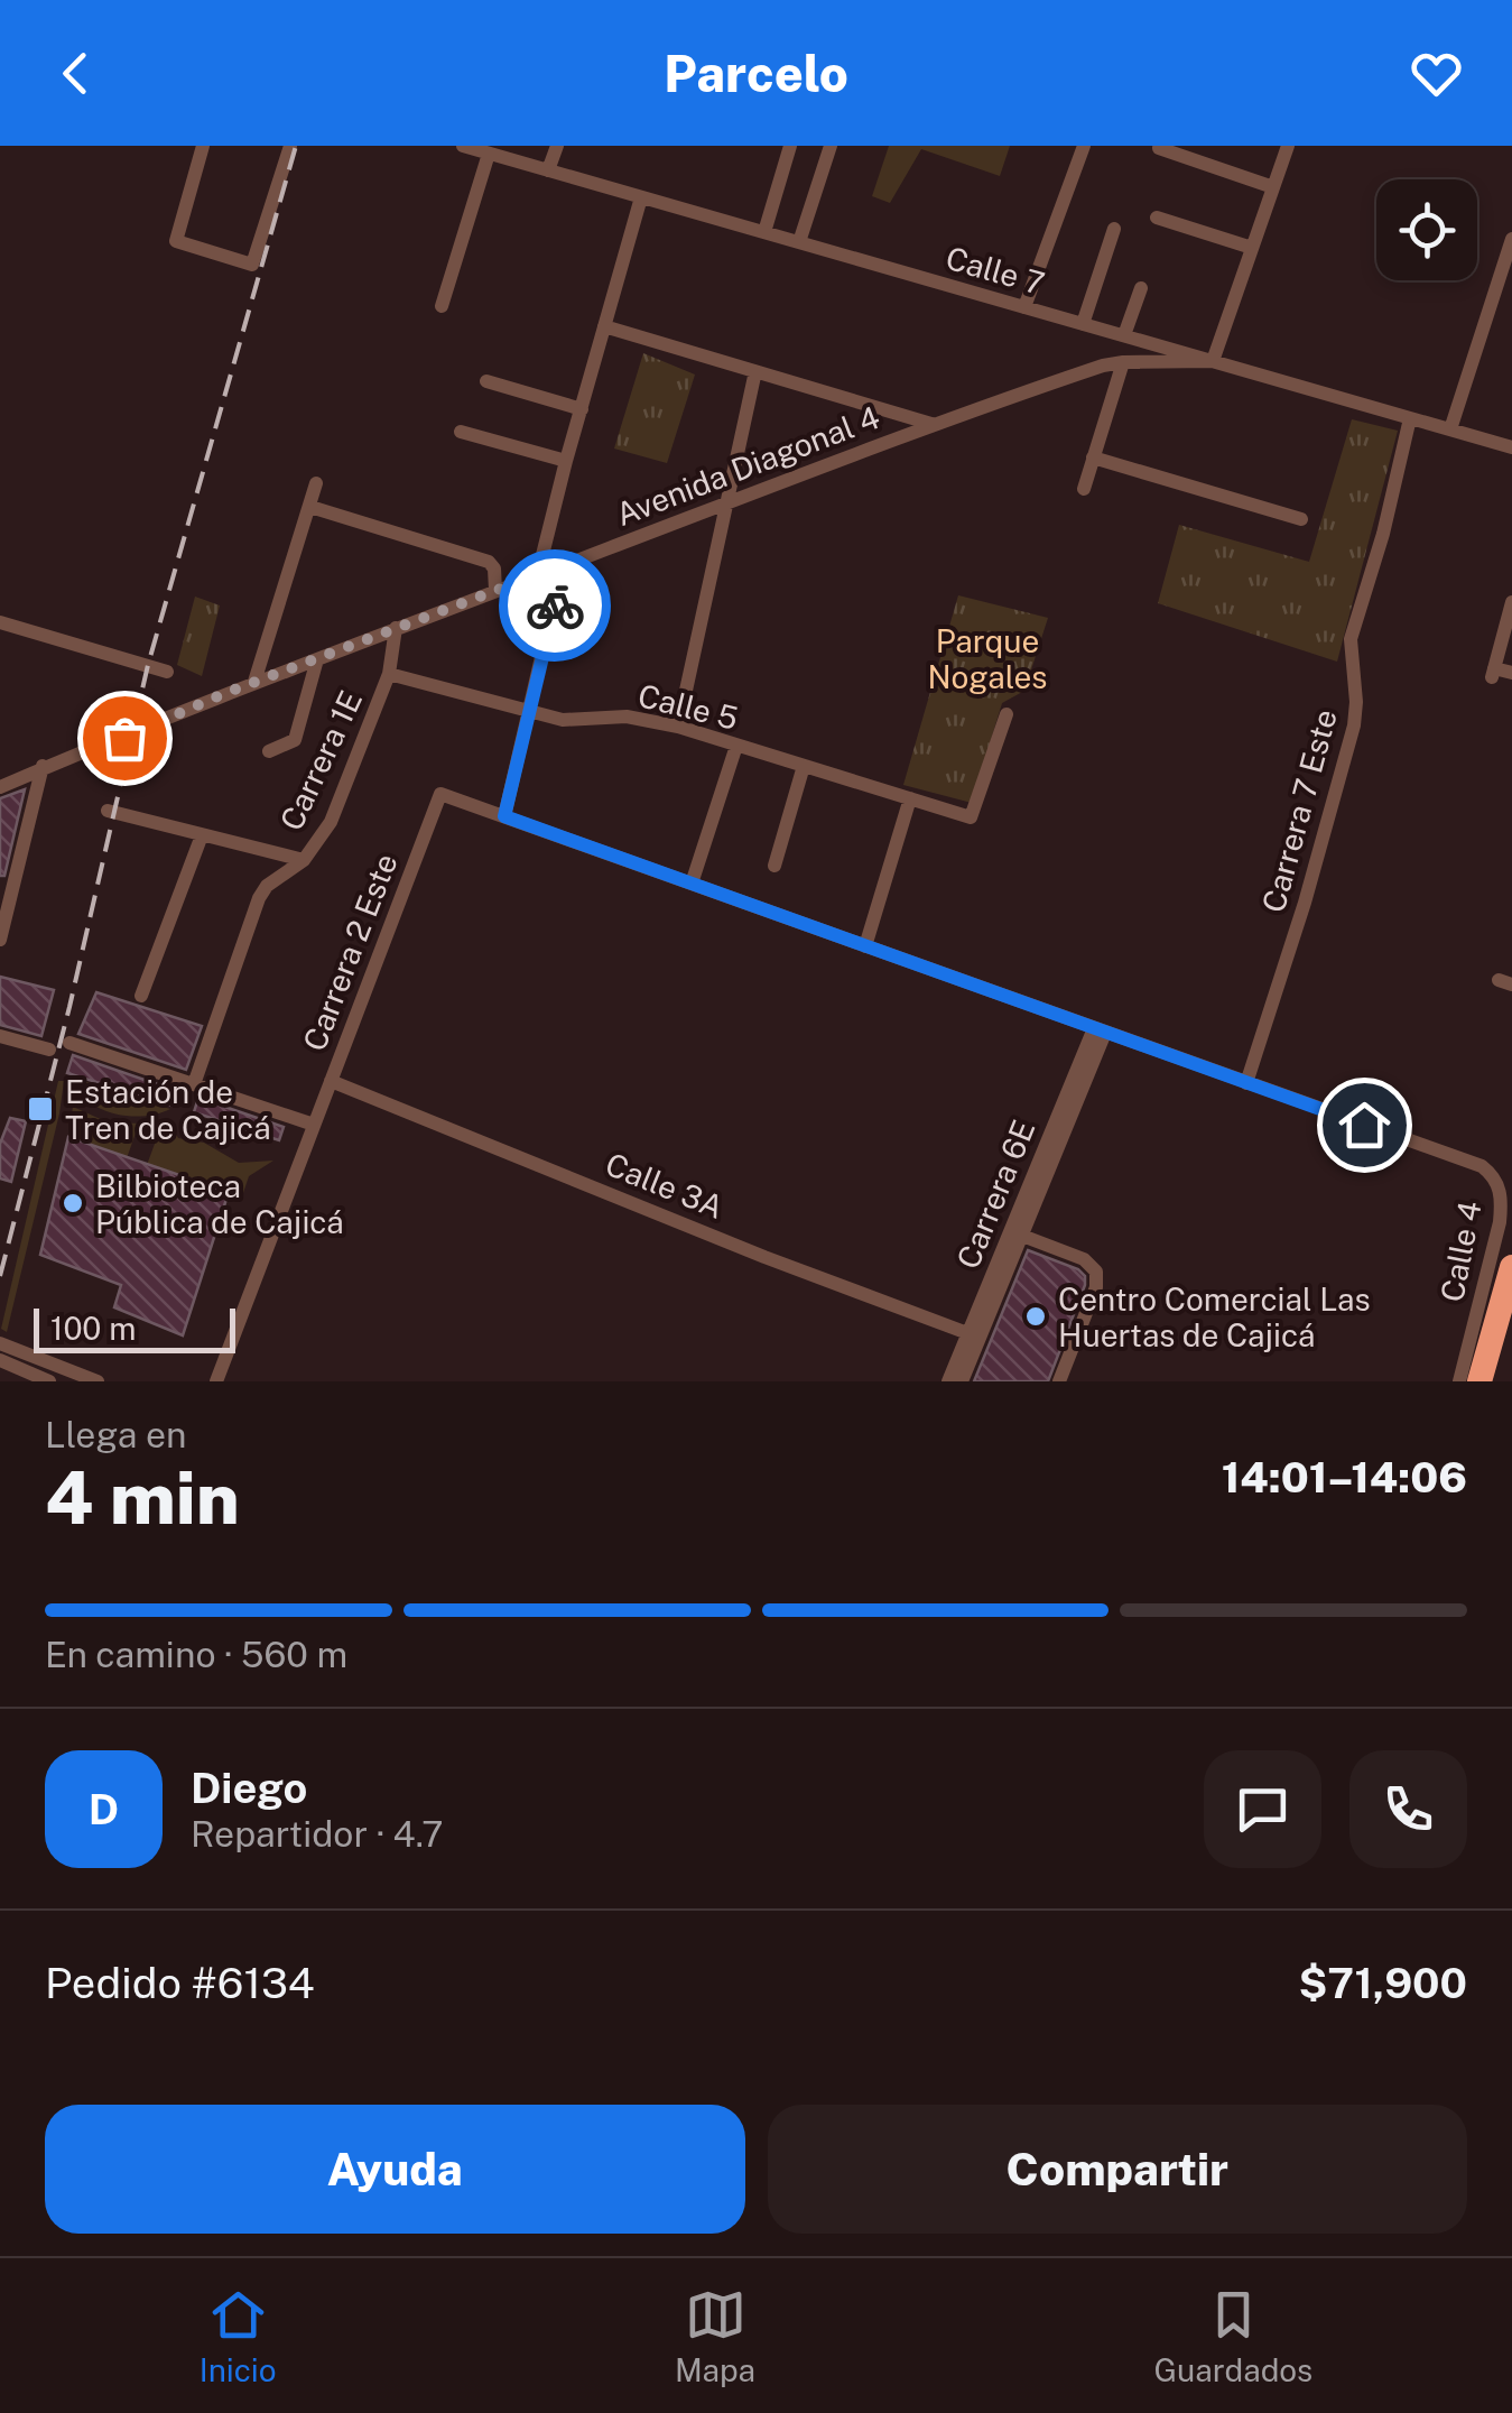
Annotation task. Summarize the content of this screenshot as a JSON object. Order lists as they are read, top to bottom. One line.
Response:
{"streets":{"street":["Calle 7","Avenida Diagonal 4","Calle 5","Carrera 1E","Carrera 7 Este","Carrera 2 Este","Calle 3A","Carrera 6E","Calle 4"]},"crossings":[["Calle 7","Avenida Diagonal 4"],["Calle 7","Carrera 7 Este"],["Avenida Diagonal 4","Carrera 1E"],["Calle 5","Carrera 1E"],["Carrera 7 Este","Calle 4"],["Carrera 2 Este","Calle 3A"],["Carrera 2 Este","Calle 4"],["Calle 3A","Carrera 6E"],["Carrera 6E","Calle 4"]],"parks":["Parque Nogales"],"places":{"transit":["Estación de Tren de Cajicá"],"other":["Bilbioteca Pública de Cajicá","Centro Comercial Las Huertas de Cajicá"]},"scale_bar":"100 m","page":{"header":"Parcelo","scale":"100 m","heading":["4 min","Llega en","14:01–14:06"],"panel":["Diego","Repartidor · 4.7","Pedido #6134","$71,900"],"bar":"En camino · 560 m","round":"D","buttons":["Ayuda","Compartir"],"tabs":["Inicio","Mapa","Guardados"]}}
